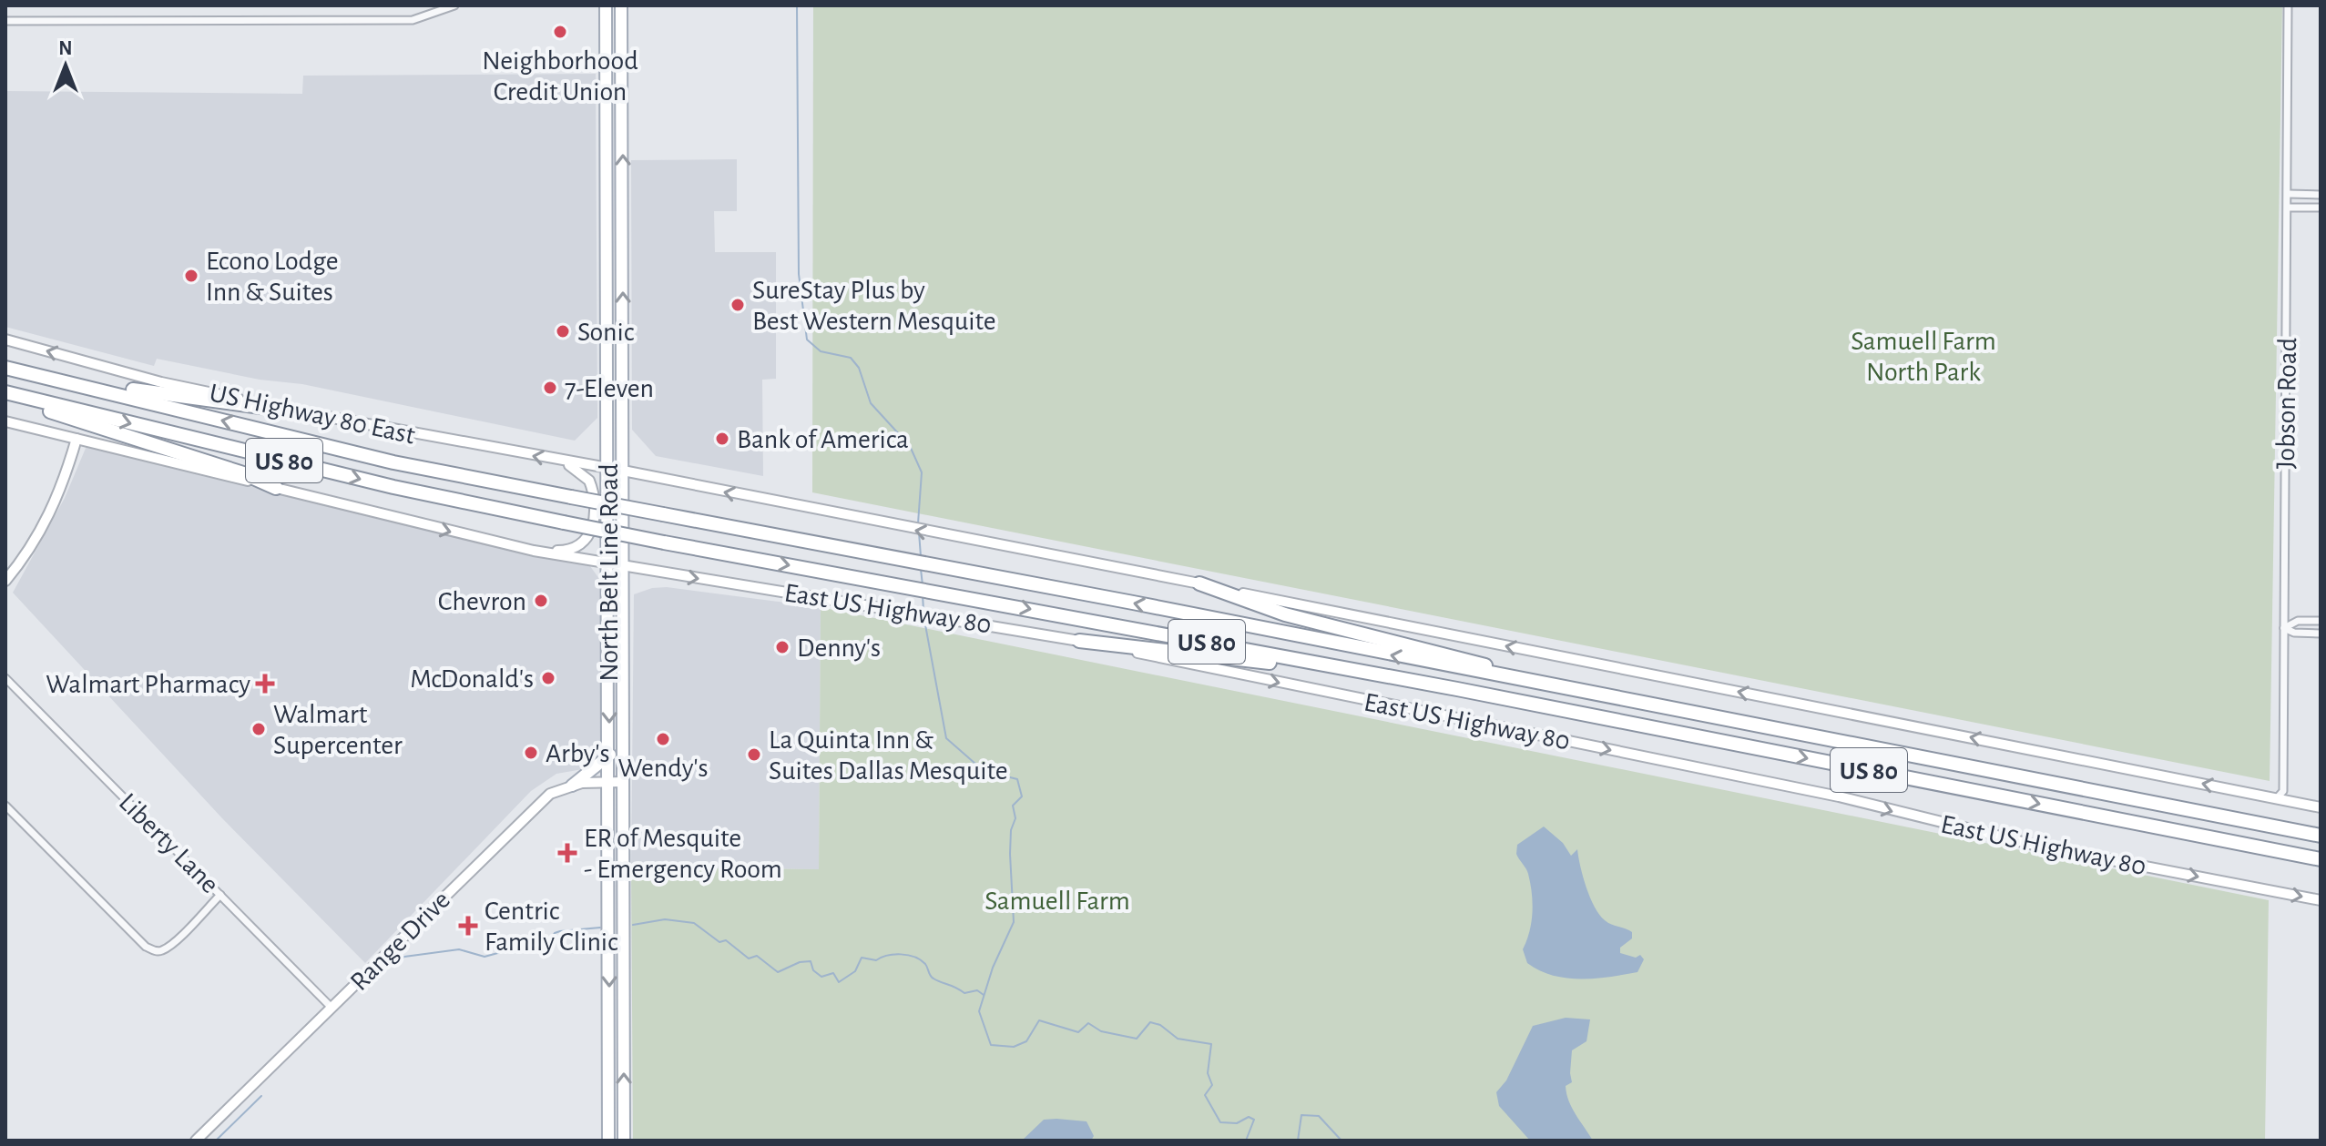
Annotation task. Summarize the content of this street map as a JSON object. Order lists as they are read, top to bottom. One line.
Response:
{"streets":{"highway":["US 80"],"main road":["US Highway 80 East","North Belt Line Road","East US Highway 80","Range Drive"],"street":["Jobson Road","Liberty Lane"]},"crossings":[["US Highway 80 East","North Belt Line Road"],["North Belt Line Road","East US Highway 80"],["North Belt Line Road","Range Drive"],["Liberty Lane","Range Drive"]],"parks":["Samuell Farm North Park","Samuell Farm"],"places":{"other":["Neighborhood Credit Union","Econo Lodge Inn & Suites","SureStay Plus by Best Western Mesquite","Sonic","7-Eleven","Bank of America","Chevron","Denny's","McDonald's","Walmart Supercenter","Wendy's","Arby's","La Quinta Inn & Suites Dallas Mesquite"],"health":["Walmart Pharmacy","ER of Mesquite - Emergency Room","Centric Family Clinic"]},"north":"top"}
